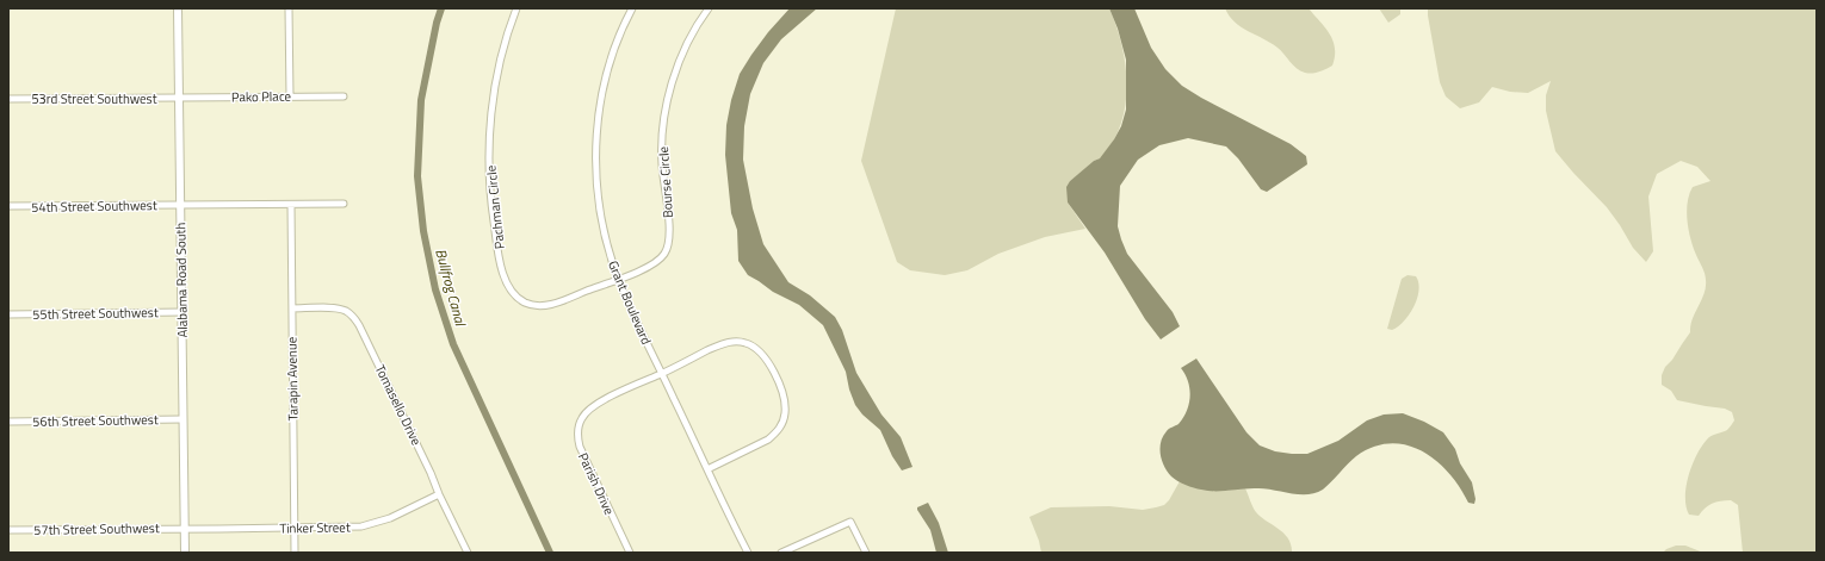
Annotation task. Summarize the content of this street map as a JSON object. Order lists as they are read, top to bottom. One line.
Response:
{"streets":{"street":["Pako Place","53rd Street Southwest","Bourse Circle","54th Street Southwest","Pachman Circle","Alabama Road South","Grant Boulevard","55th Street Southwest","Tarapin Avenue","Tomasello Drive","56th Street Southwest","Parish Drive","Tinker Street","57th Street Southwest"]},"crossings":[["Pako Place","53rd Street Southwest"],["Pako Place","Alabama Road South"],["53rd Street Southwest","Alabama Road South"],["Bourse Circle","Pachman Circle"],["Bourse Circle","Grant Boulevard"],["54th Street Southwest","Alabama Road South"],["54th Street Southwest","Tarapin Avenue"],["Pachman Circle","Grant Boulevard"],["Alabama Road South","55th Street Southwest"],["Alabama Road South","56th Street Southwest"],["Alabama Road South","Tinker Street"],["Alabama Road South","57th Street Southwest"],["Grant Boulevard","Parish Drive"],["Tarapin Avenue","Tomasello Drive"],["Tarapin Avenue","Tinker Street"],["Tomasello Drive","Tinker Street"],["Tinker Street","57th Street Southwest"]],"water":["Bullfrog Canal"]}
